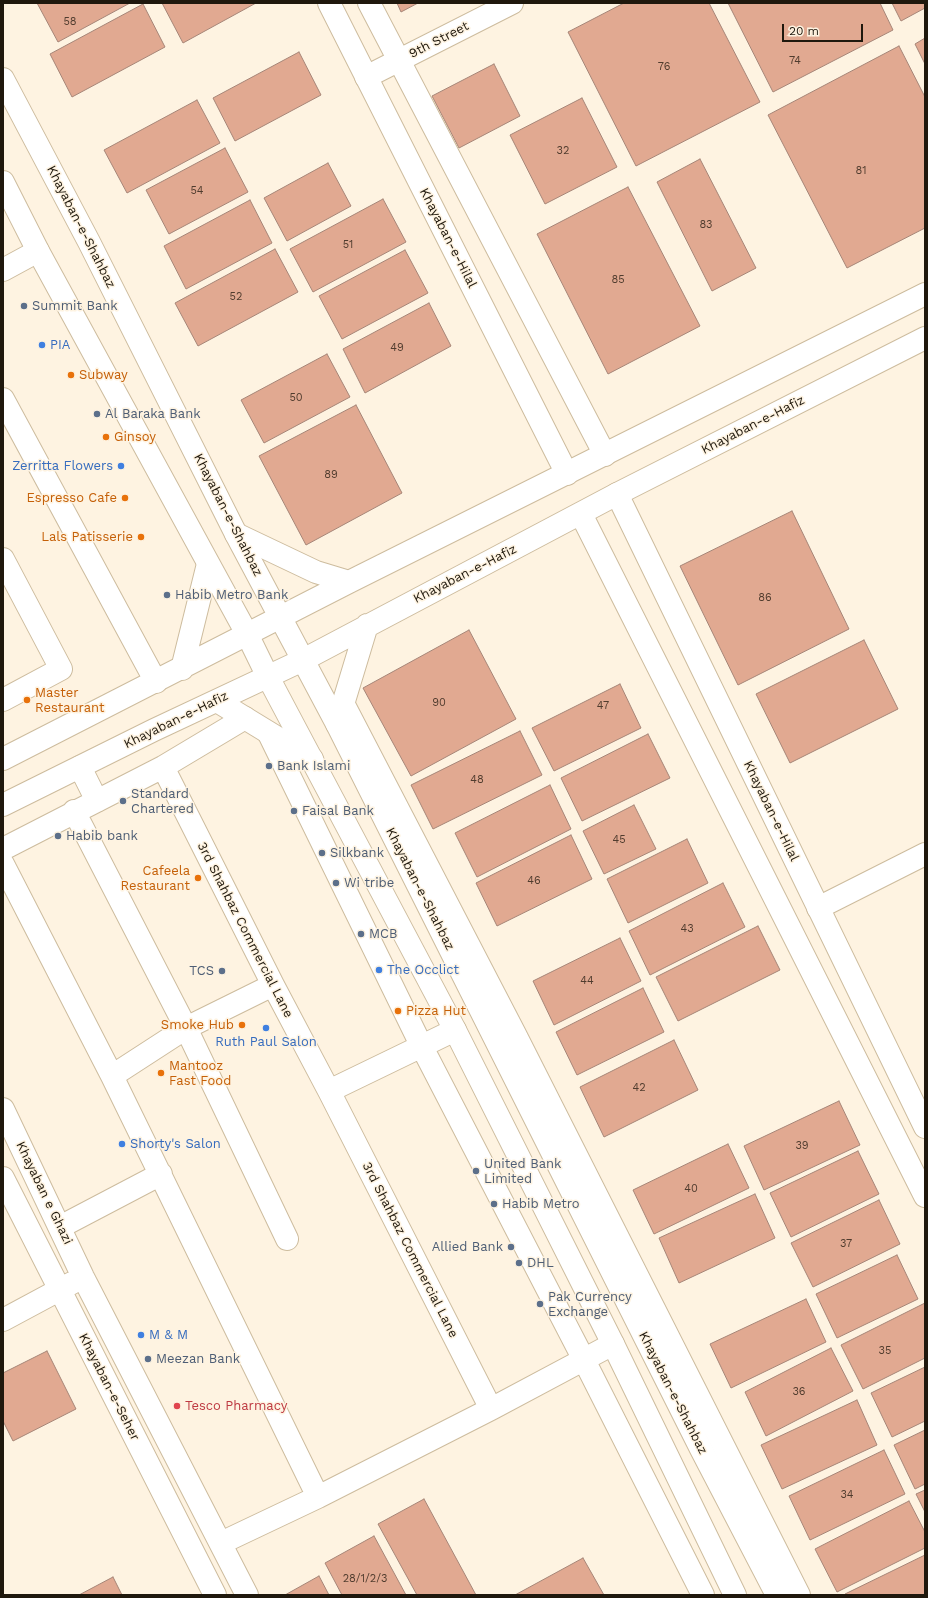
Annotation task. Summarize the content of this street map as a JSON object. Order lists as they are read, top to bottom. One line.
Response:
{"streets":{"street":["9th Street","Khayaban-e-Shahbaz","Khayaban-e-Hilal","Khayaban-e-Hafiz","3rd Shahbaz Commercial Lane","Khayaban e Ghazi","Khayaban-e-Seher"]},"crossings":[["9th Street","Khayaban-e-Hilal"],["Khayaban-e-Shahbaz","Khayaban-e-Hafiz"],["Khayaban-e-Hilal","Khayaban-e-Hafiz"]],"places":["Summit Bank","PIA","Subway","Al Baraka Bank","Ginsoy","Zerritta Flowers","Espresso Cafe","Lals Patisserie","Habib Metro Bank","Master Restaurant","Bank Islami","Standard Chartered","Faisal Bank","Habib bank","Silkbank","Cafeela Restaurant","Wi tribe","MCB","The Occlict","TCS","Pizza Hut","Smoke Hub","Ruth Paul Salon","Mantooz Fast Food","Shorty's Salon","United Bank Limited","Habib Metro","Allied Bank","DHL","Pak Currency Exchange","M & M","Meezan Bank","Tesco Pharmacy"],"house_numbers":["58","74","76","32","81","54","83","51","85","52","49","50","89","86","90","47","48","45","46","43","44","42","39","40","37","35","36","34","28/1/2/3"],"scale_bar":"20 m"}
